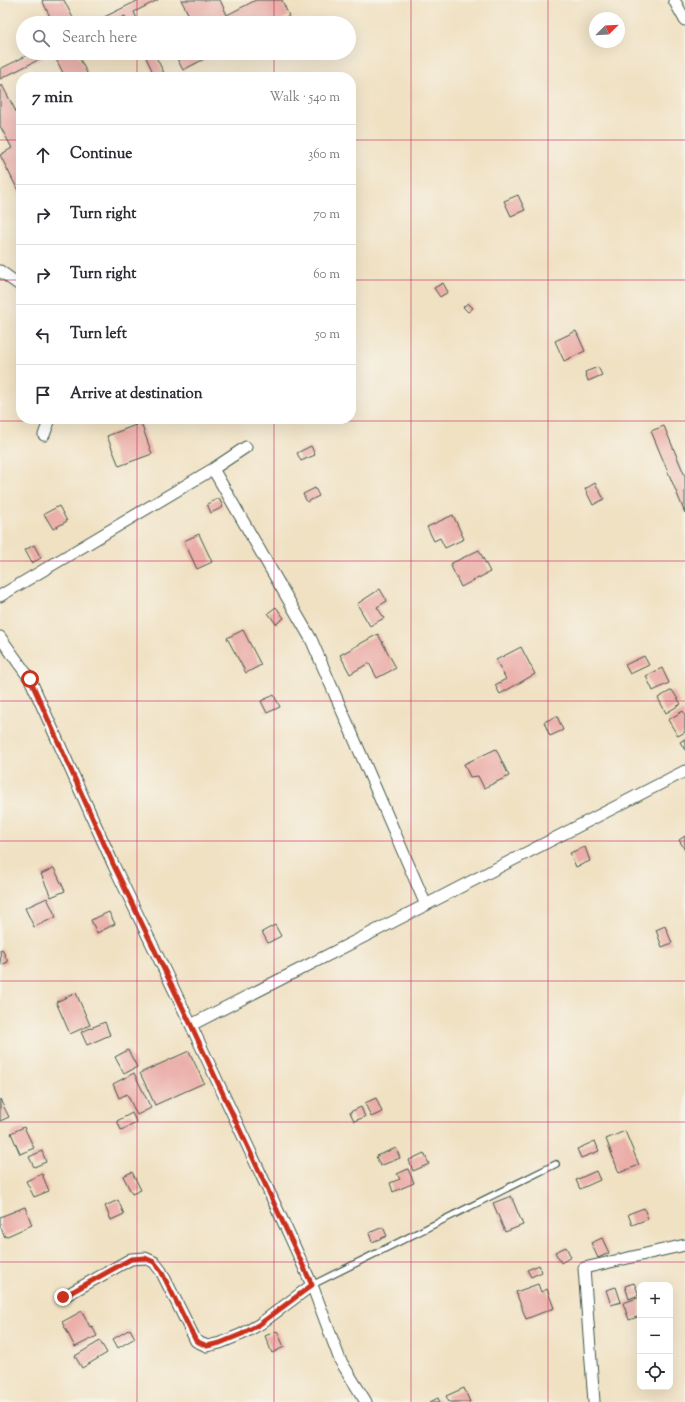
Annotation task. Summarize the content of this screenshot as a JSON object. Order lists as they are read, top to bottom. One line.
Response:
{"north":"top right","page":{"search":"Search here","heading":["7 min","Walk · 540 m"],"list":[["Continue","360 m"],["Turn right","70 m"],["Turn right","60 m"],["Turn left","50 m"],"Arrive at destination"],"map_buttons":["+","−"]}}
